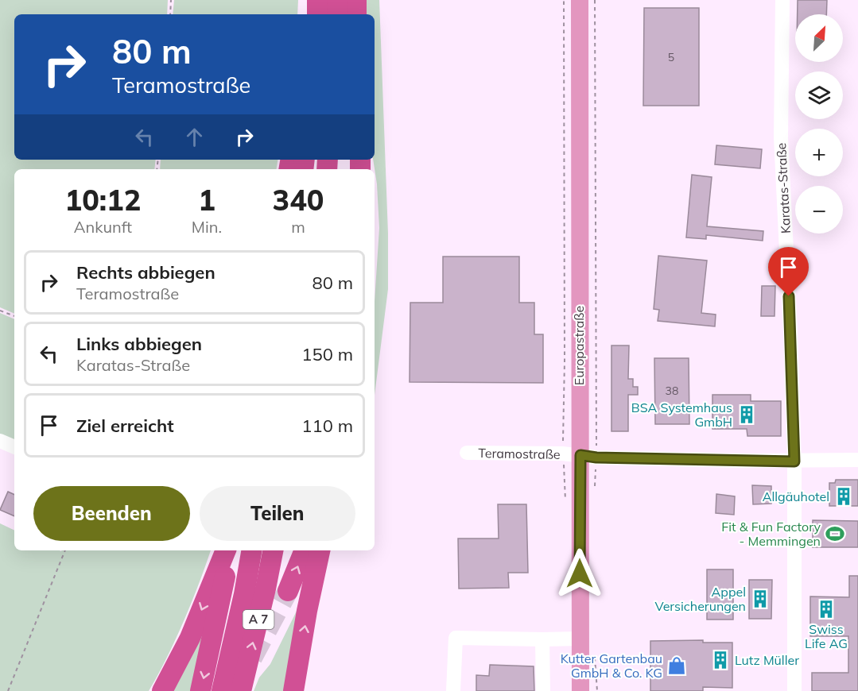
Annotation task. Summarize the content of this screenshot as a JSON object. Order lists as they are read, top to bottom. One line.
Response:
{"streets":{"highway":["A 7"],"main road":["Europastraße"],"street":["Karatas-Straße","Teramostraße"]},"crossings":[["Karatas-Straße","Teramostraße"],["Europastraße","Teramostraße"]],"places":{"building":["BSA Systemhaus GmbH","Allgäuhotel","Appel Versicherungen","Swiss Life AG","Lutz Müller"],"sports":["Fit & Fun Factory - Memmingen"],"shop":["Kutter Gartenbau GmbH & Co. KG"]},"house_numbers":["5","38"],"north":"top right","page":{"map_buttons":["+","−"],"turn":["80 m","Teramostraße"],"eta":["10:12","Ankunft","1","Min.","340","m"],"list":[{"name":"Rechts abbiegen","note":"Teramostraße","value":"80 m"},{"name":"Links abbiegen","note":"Karatas-Straße","value":"150 m"},{"name":"Ziel erreicht","value":"110 m"}],"buttons":["Beenden","Teilen"]}}
